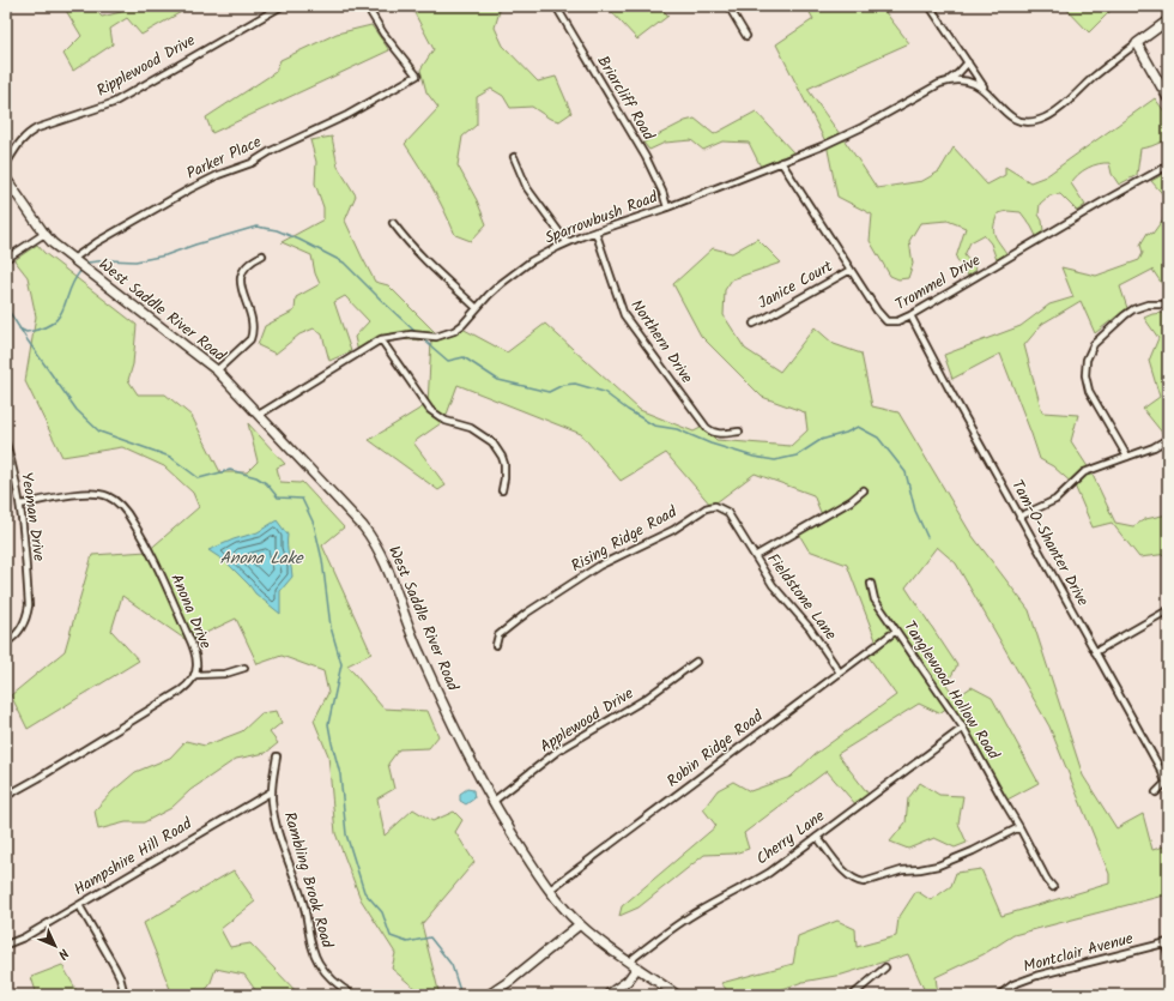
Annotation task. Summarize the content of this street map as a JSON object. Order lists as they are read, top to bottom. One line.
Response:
{"streets":{"street":["Ripplewood Drive","Briarcliff Road","Parker Place","Sparrowbush Road","Trommel Drive","Janice Court","West Saddle River Road","Northern Drive","Yeoman Drive","Rising Ridge Road","Tam-O-Shanter Drive","Fieldstone Lane","Anona Drive","Tanglewood Hollow Road","Applewood Drive","Robin Ridge Road","Cherry Lane","Hampshire Hill Road","Rambling Brook Road","Montclair Avenue"]},"crossings":[["Briarcliff Road","Sparrowbush Road"],["Parker Place","West Saddle River Road"],["Sparrowbush Road","Trommel Drive"],["Sparrowbush Road","West Saddle River Road"],["Sparrowbush Road","Northern Drive"],["Trommel Drive","Janice Court"],["Trommel Drive","Tam-O-Shanter Drive"],["West Saddle River Road","Applewood Drive"],["West Saddle River Road","Robin Ridge Road"],["West Saddle River Road","Cherry Lane"],["Yeoman Drive","Anona Drive"],["Rising Ridge Road","Fieldstone Lane"],["Fieldstone Lane","Robin Ridge Road"],["Tanglewood Hollow Road","Robin Ridge Road"],["Tanglewood Hollow Road","Cherry Lane"],["Hampshire Hill Road","Rambling Brook Road"]],"water":["Anona Lake"],"north":"bottom right"}
